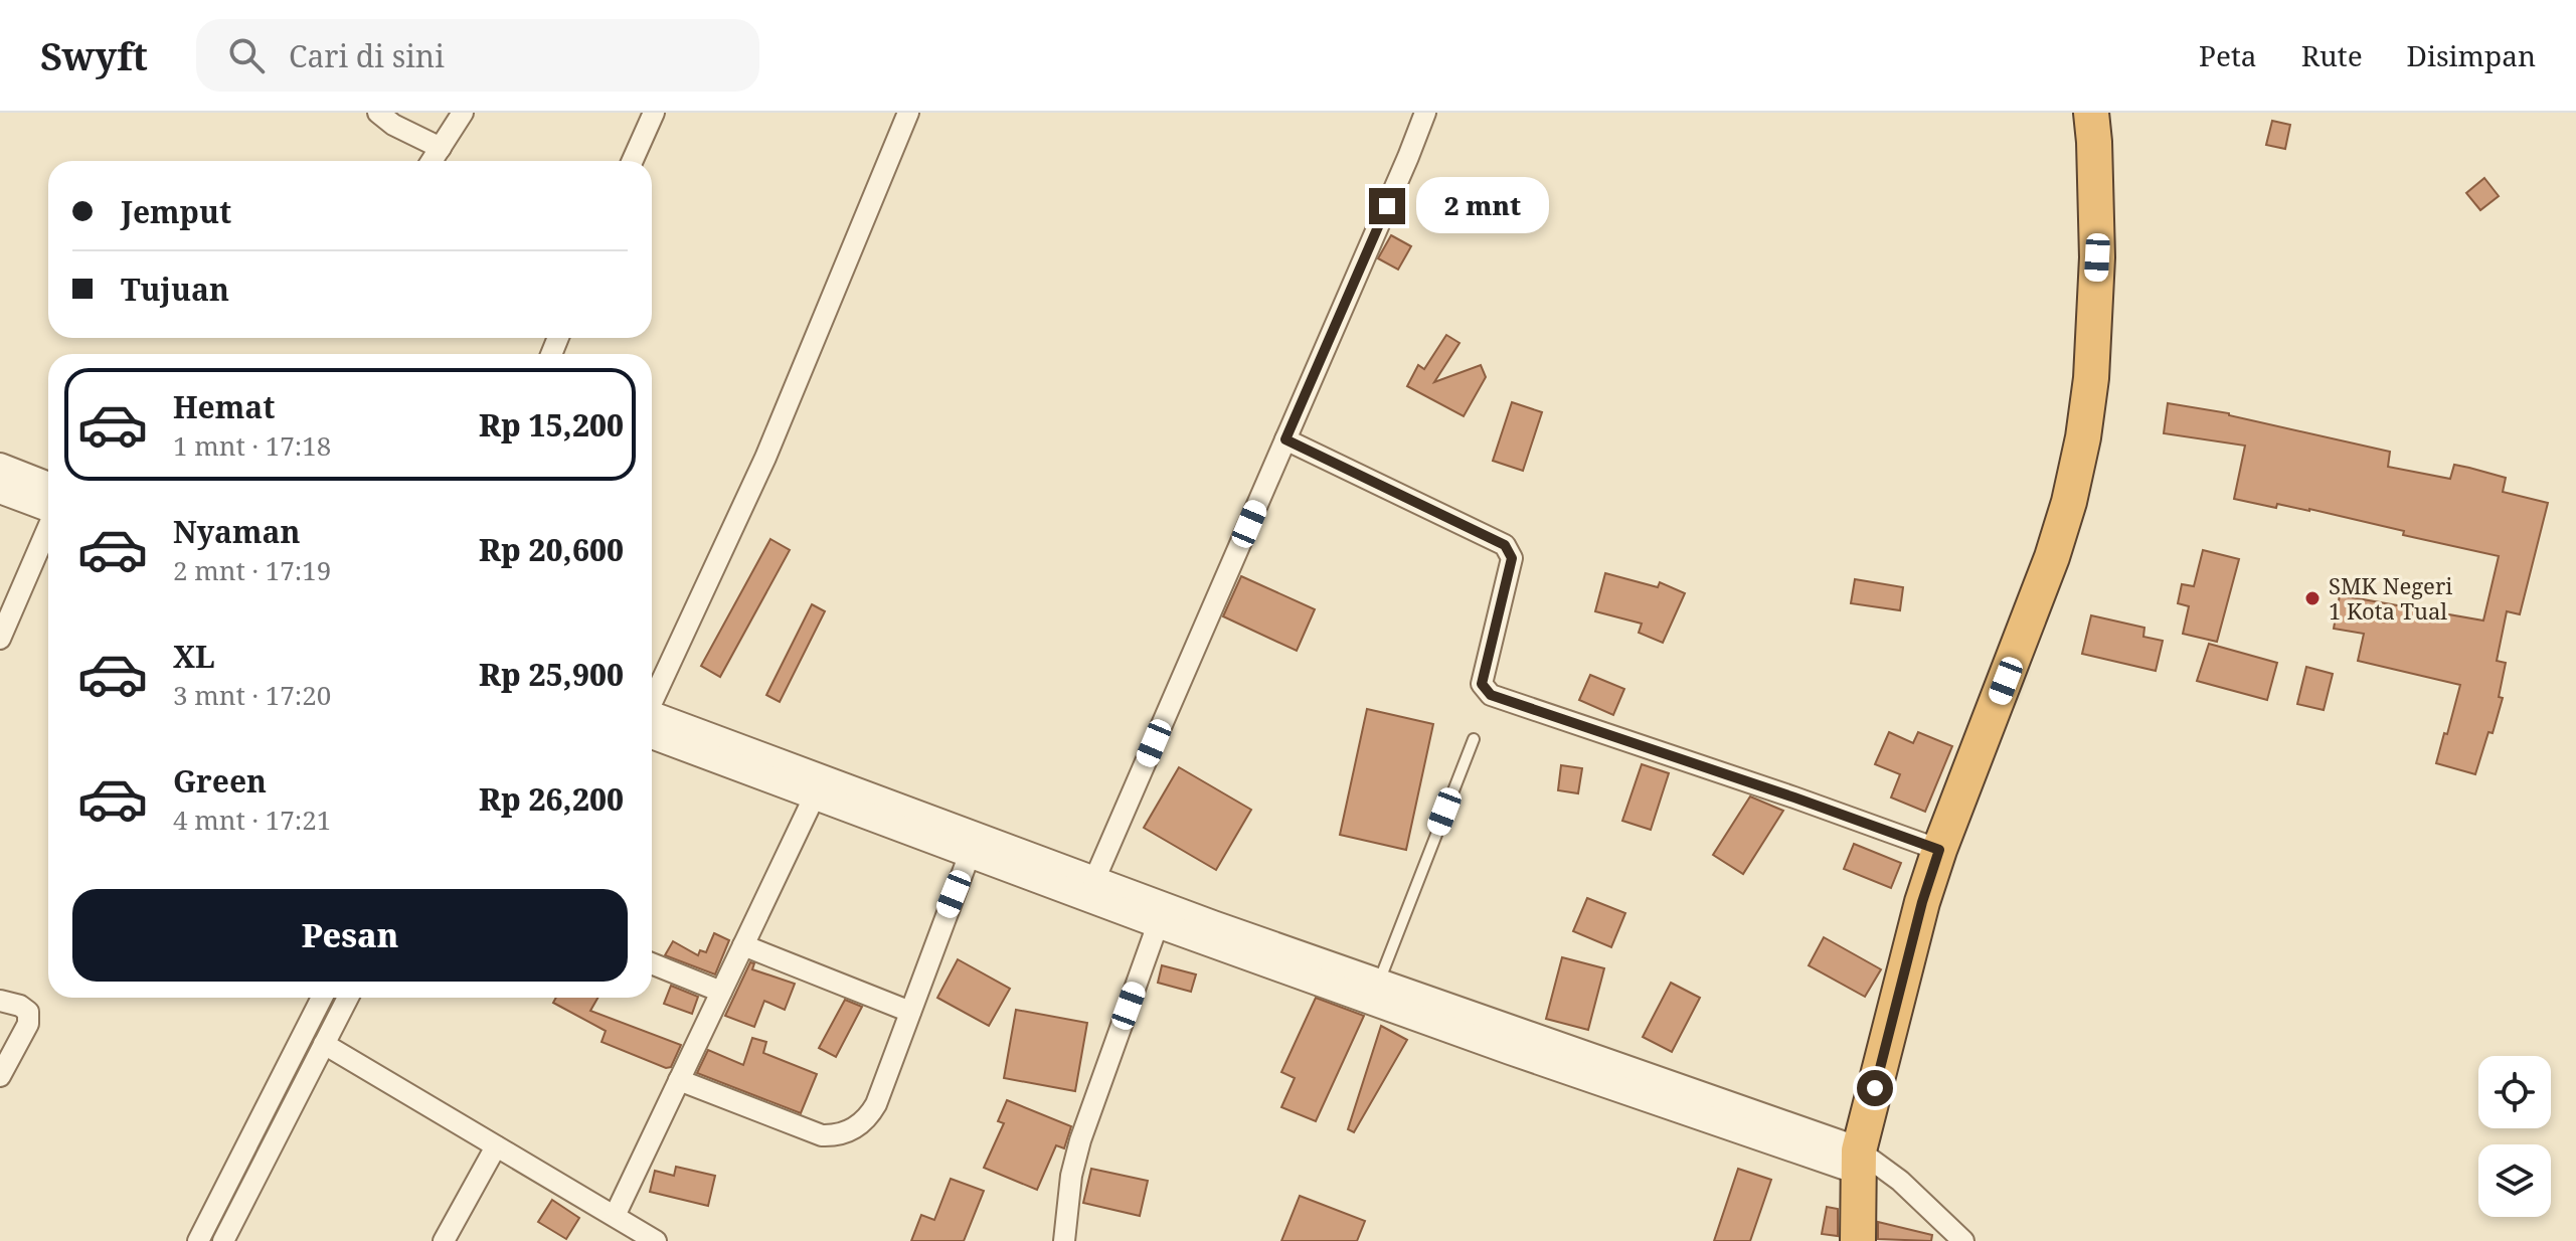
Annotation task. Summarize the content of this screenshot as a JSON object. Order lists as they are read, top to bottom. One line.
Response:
{"places":["SMK Negeri 1 Kota Tual"],"page":{"header":"Swyft","search":"Cari di sini","nav":["Peta","Rute","Disimpan"],"banner":["Jemput","Tujuan"],"bubble":"2 mnt","list":[{"name":"Hemat","note":"1 mnt · 17:18","value":"Rp 15,200"},{"name":"Nyaman","note":"2 mnt · 17:19","value":"Rp 20,600"},{"name":"XL","note":"3 mnt · 17:20","value":"Rp 25,900"},{"name":"Green","note":"4 mnt · 17:21","value":"Rp 26,200"}],"buttons":"Pesan"}}
